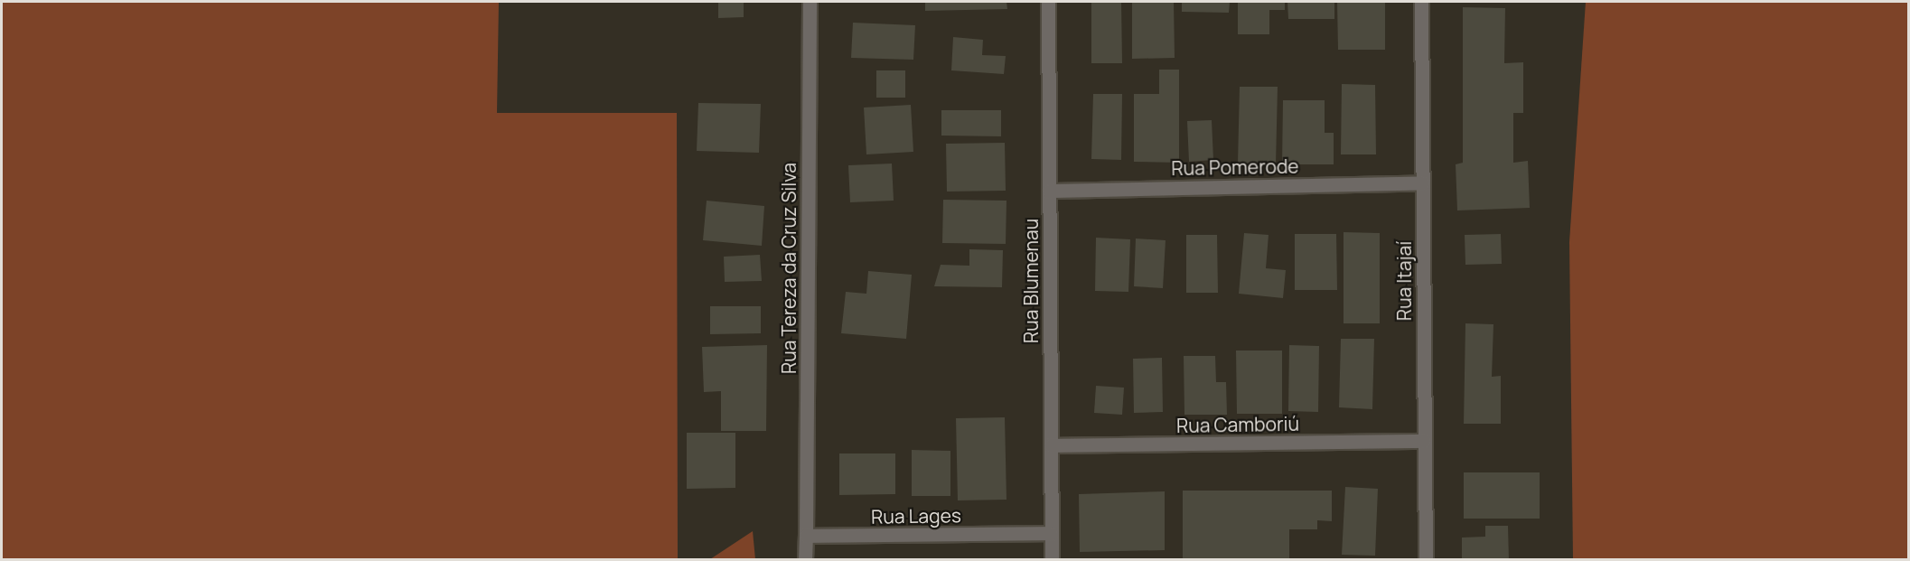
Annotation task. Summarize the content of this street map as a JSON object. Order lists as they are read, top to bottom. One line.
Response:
{"streets":{"street":["Rua Pomerode","Rua Tereza da Cruz Silva","Rua Blumenau","Rua Itajaí","Rua Camboriú","Rua Lages"]},"crossings":[["Rua Pomerode","Rua Blumenau"],["Rua Pomerode","Rua Itajaí"],["Rua Tereza da Cruz Silva","Rua Lages"],["Rua Blumenau","Rua Camboriú"],["Rua Blumenau","Rua Lages"],["Rua Itajaí","Rua Camboriú"]]}
